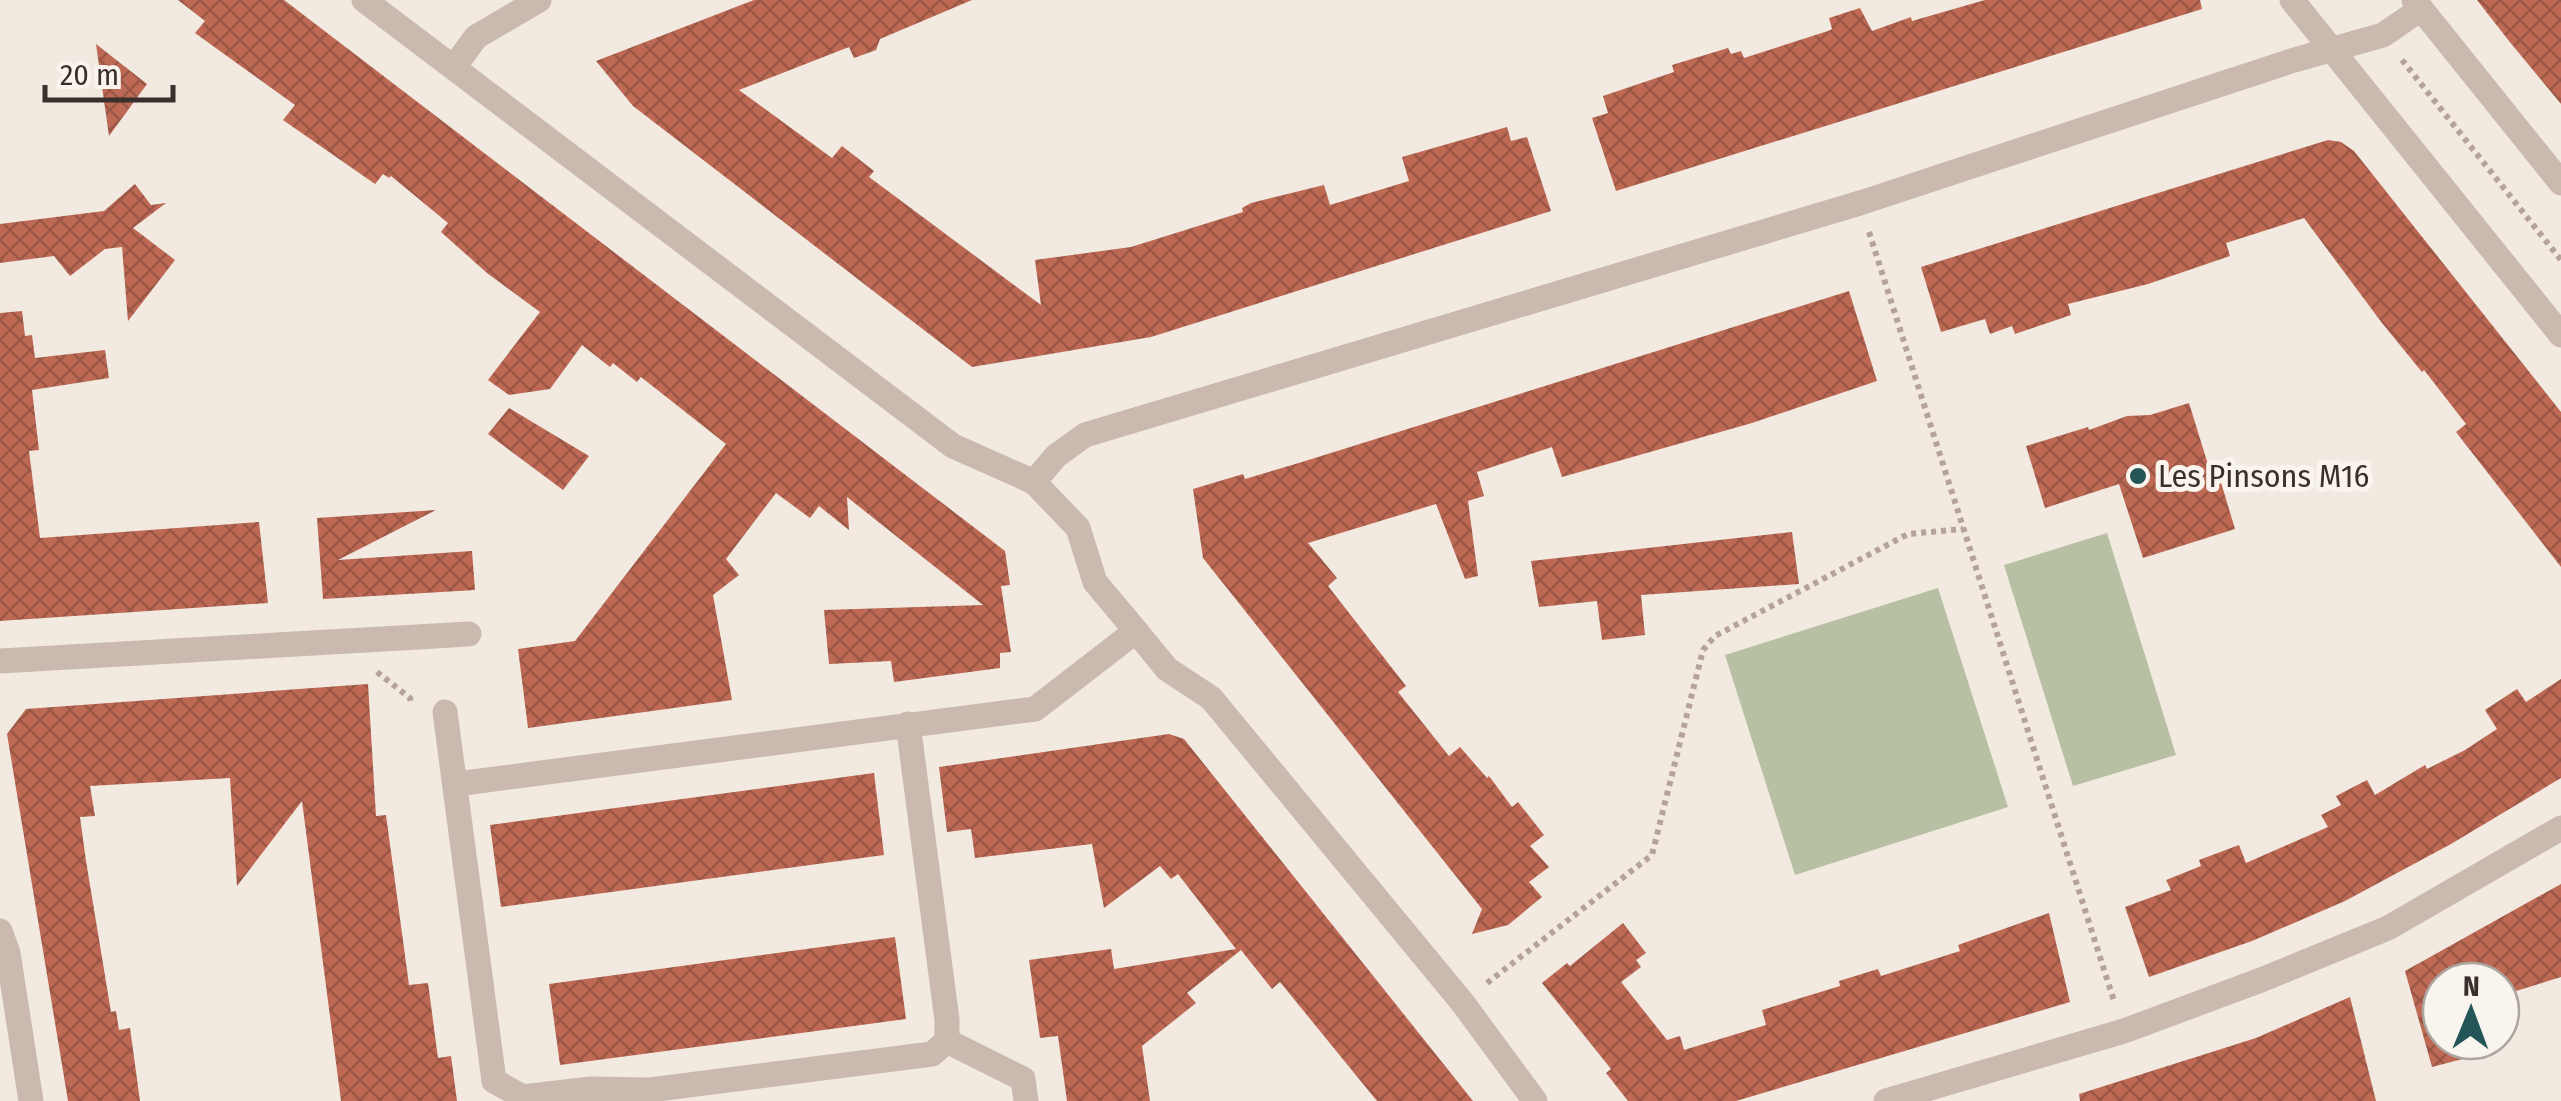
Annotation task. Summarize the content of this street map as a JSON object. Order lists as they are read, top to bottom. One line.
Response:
{"places":["Les Pinsons M16"],"scale_bar":"20 m","north":"top"}
